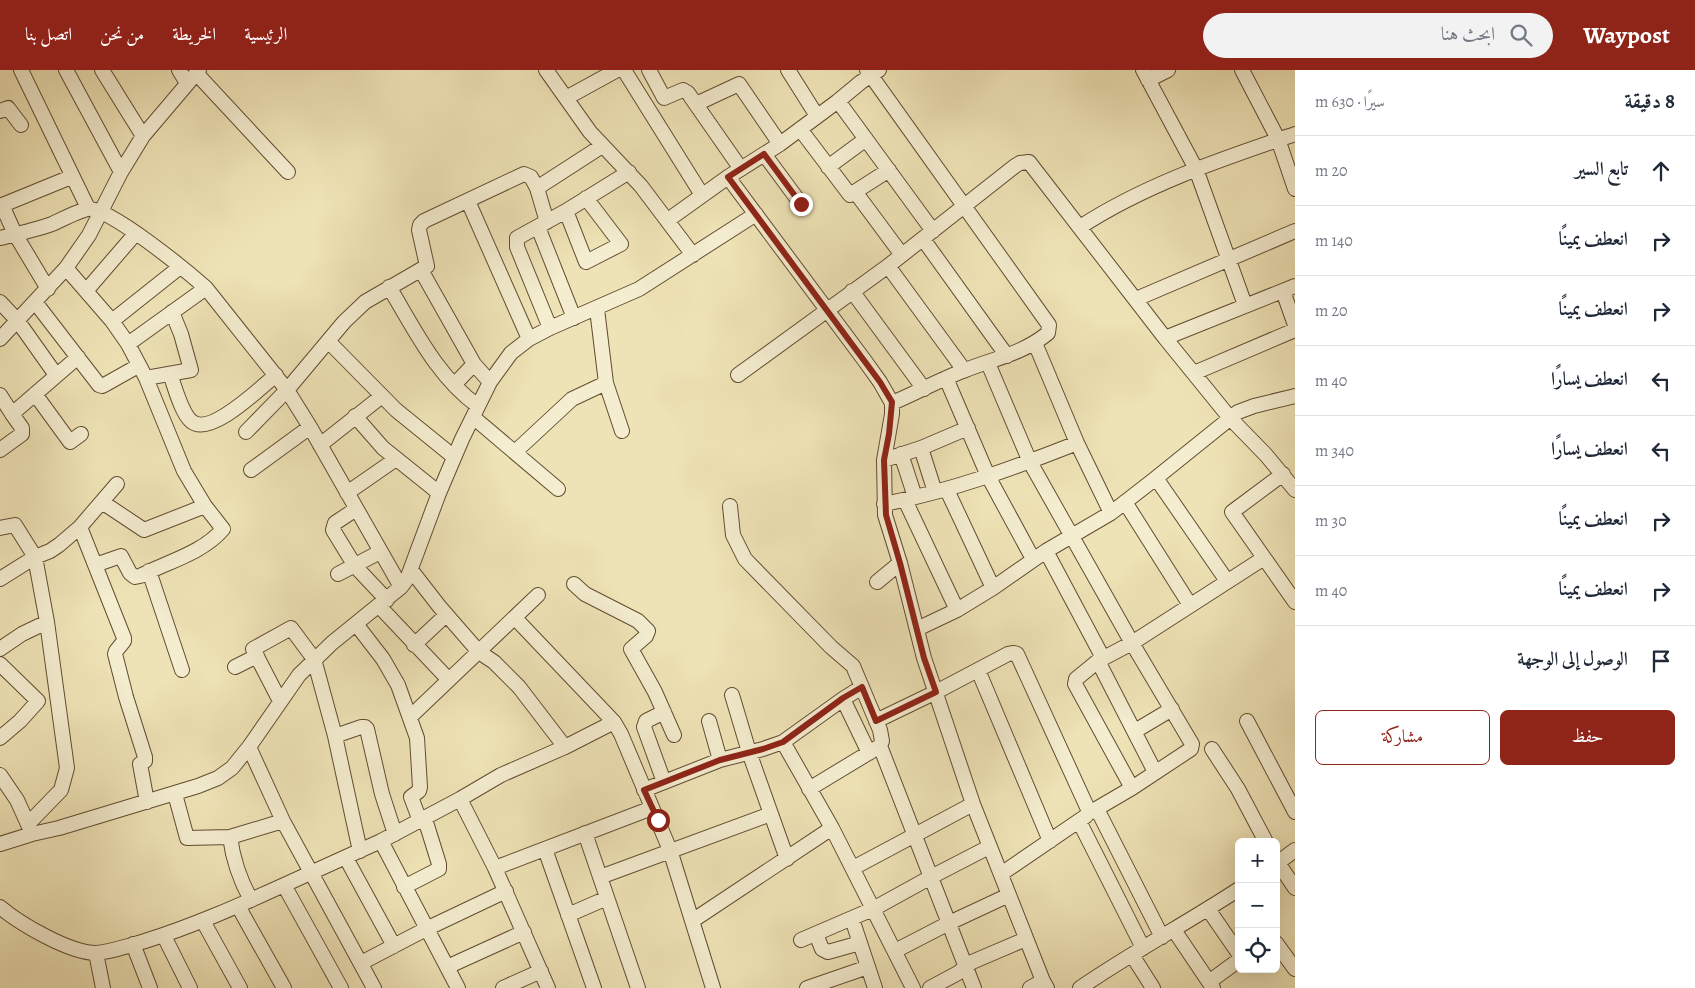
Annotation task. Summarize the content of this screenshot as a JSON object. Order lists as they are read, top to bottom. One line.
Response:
{"page":{"header":"Waypost","search":"ابحث هنا","nav":["الرئيسية","الخريطة","من نحن","اتصل بنا"],"heading":["8 دقيقة","سيرًا · 630 m"],"list":[["تابع السير","20 m"],["انعطف يمينًا","140 m"],["انعطف يمينًا","20 m"],["انعطف يسارًا","40 m"],["انعطف يسارًا","340 m"],["انعطف يمينًا","30 m"],["انعطف يمينًا","40 m"],"الوصول إلى الوجهة"],"buttons":["حفظ","مشاركة"],"map_buttons":["+","−"]}}
